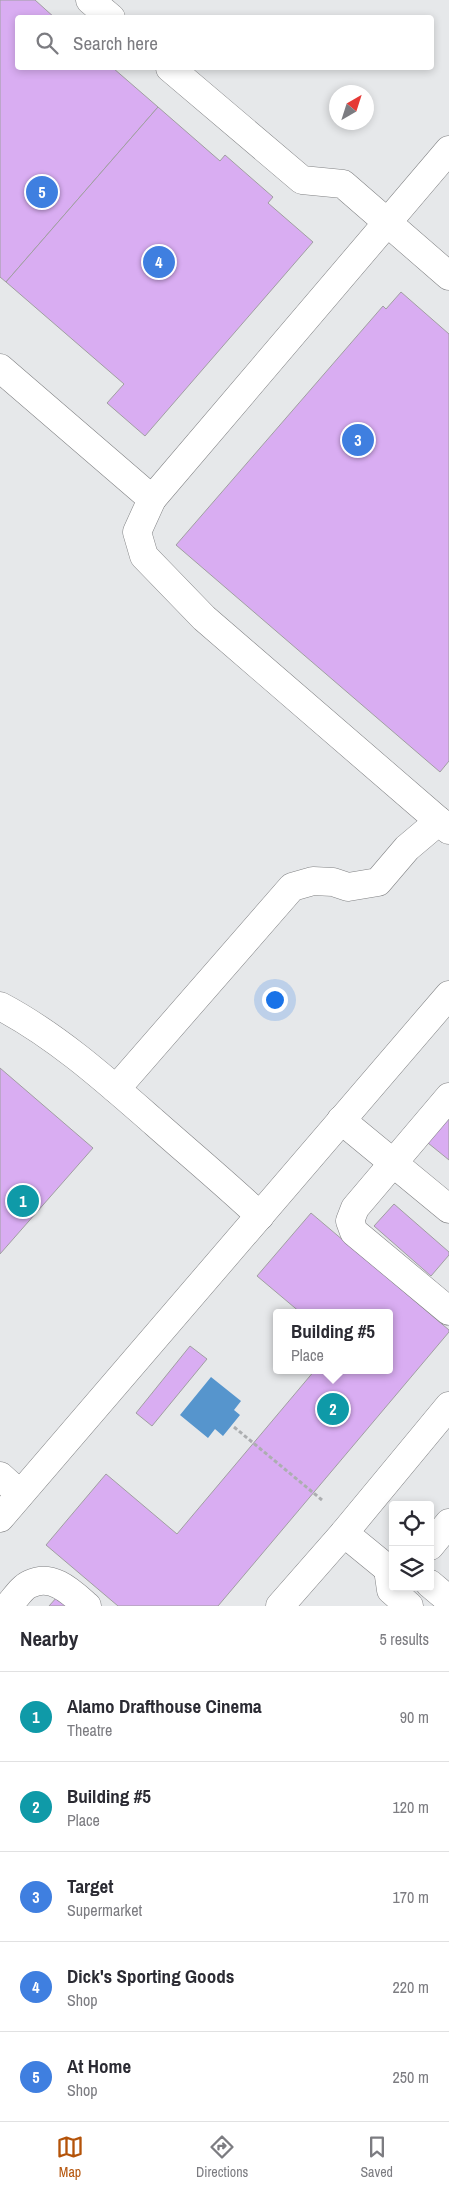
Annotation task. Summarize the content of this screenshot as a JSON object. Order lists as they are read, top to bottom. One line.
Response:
{"north":"top right","page":{"search":"Search here","pins":["5","4","3","1","2"],"popup":["Building #5","Place"],"heading":["Nearby","5 results"],"list":[{"mark":"1","name":"Alamo Drafthouse Cinema","note":"Theatre","value":"90 m"},{"mark":"2","name":"Building #5","note":"Place","value":"120 m"},{"mark":"3","name":"Target","note":"Supermarket","value":"170 m"},{"mark":"4","name":"Dick's Sporting Goods","note":"Shop","value":"220 m"},{"mark":"5","name":"At Home","note":"Shop","value":"250 m"}],"nav":["Map","Directions","Saved"]}}
